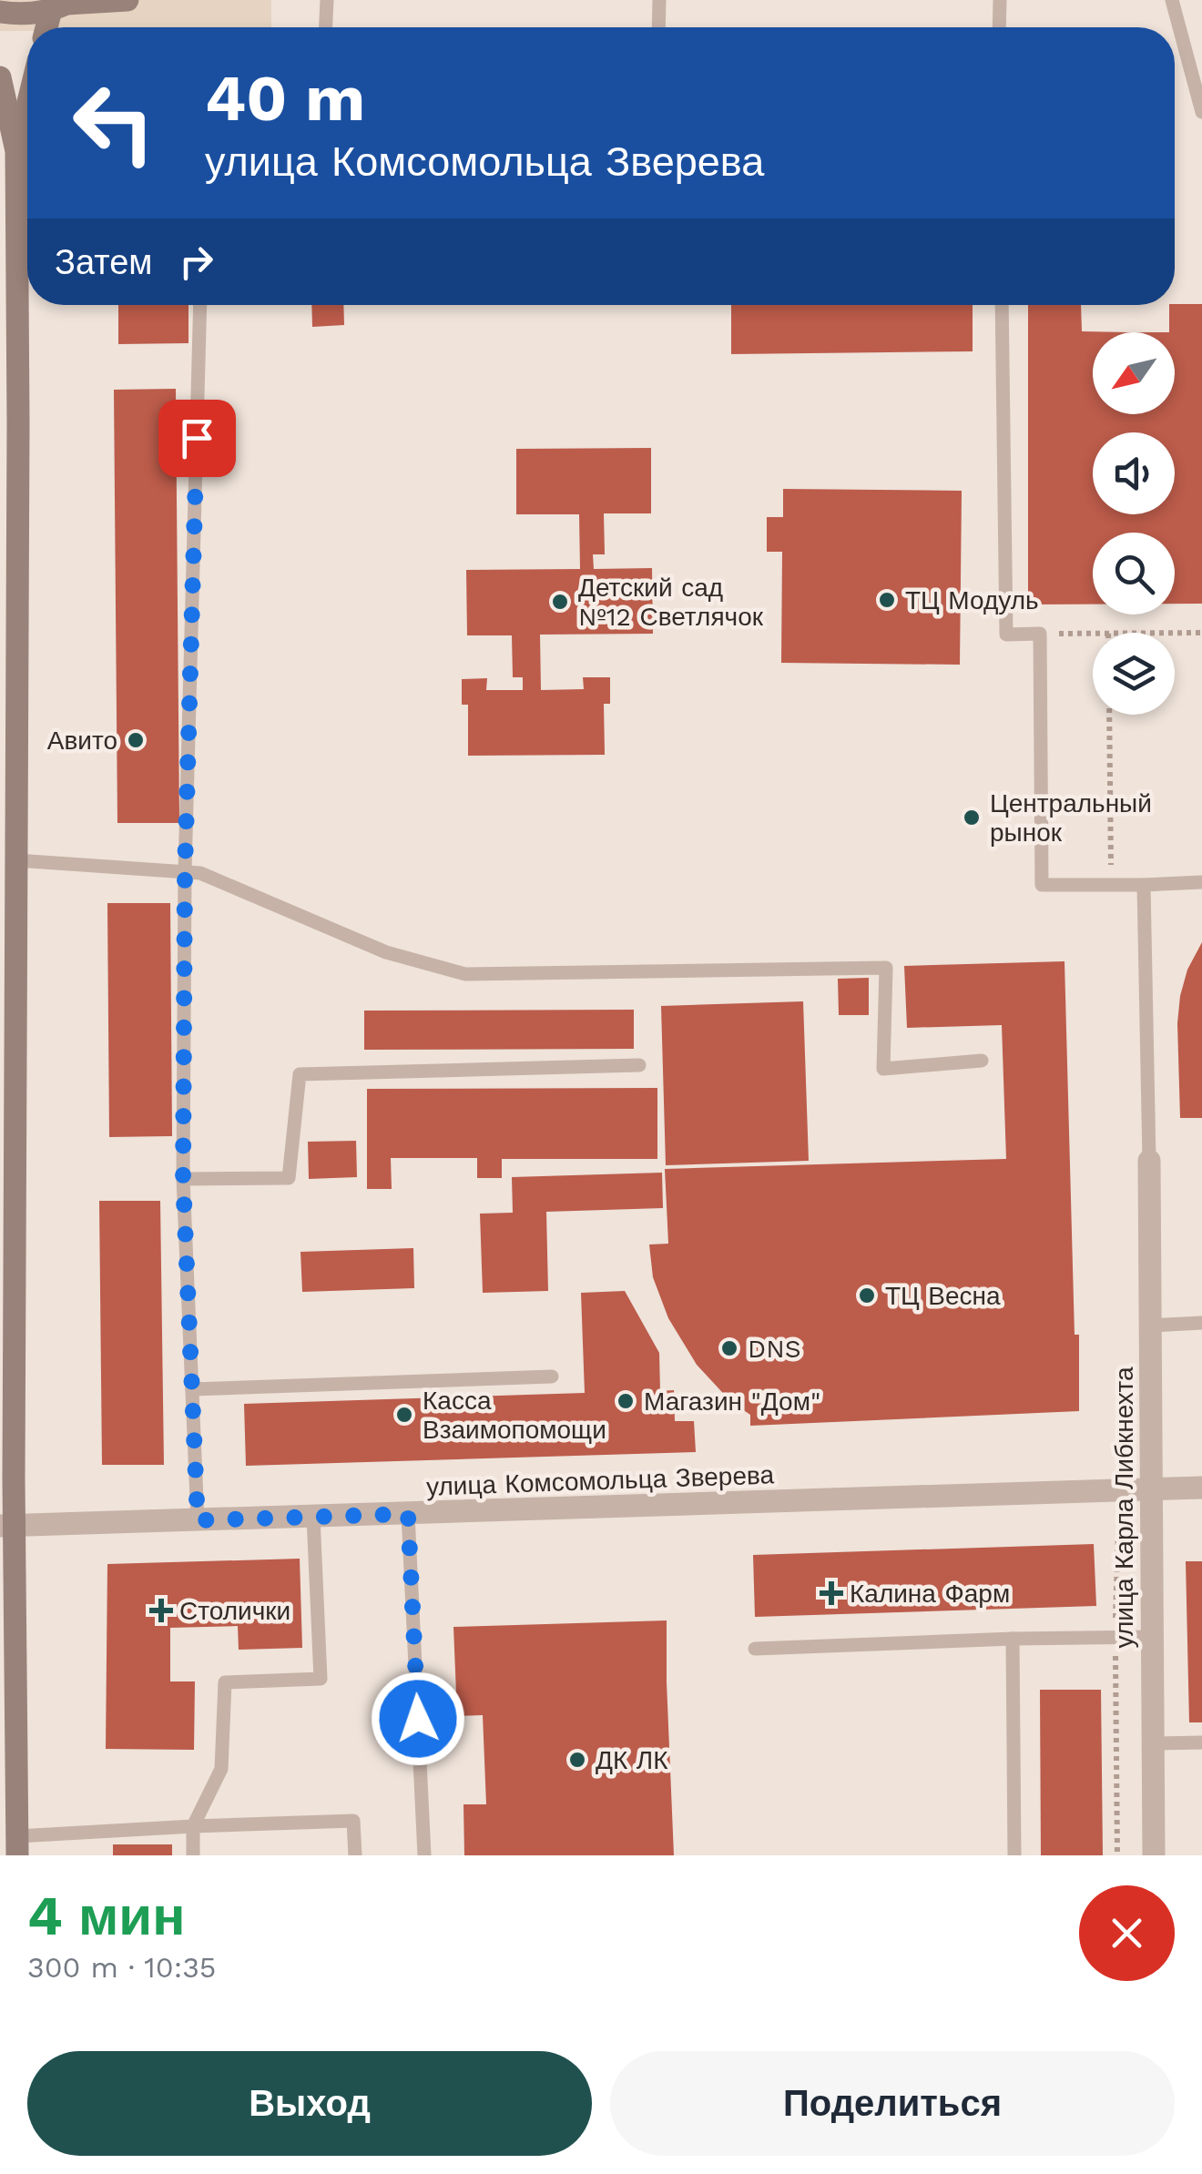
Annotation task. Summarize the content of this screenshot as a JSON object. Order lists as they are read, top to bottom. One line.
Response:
{"streets":{"street":["улица Комсомольца Зверева","улица Карла Либкнехта"]},"crossings":[["улица Комсомольца Зверева","улица Карла Либкнехта"]],"places":{"other":["ТЦ Модуль","Детский сад №12 Светлячок","Авито","Центральный рынок","ТЦ Весна","DNS","Магазин \"Дом\"","Касса Взаимопомощи","ДК ЛК"],"health":["Калина Фарм","Столички"]},"north":"bottom left","page":{"turn":["40 m","улица Комсомольца Зверева"],"then":"Затем","heading":["4 мин","300 m · 10:35"],"buttons":["Выход","Поделиться"]}}
